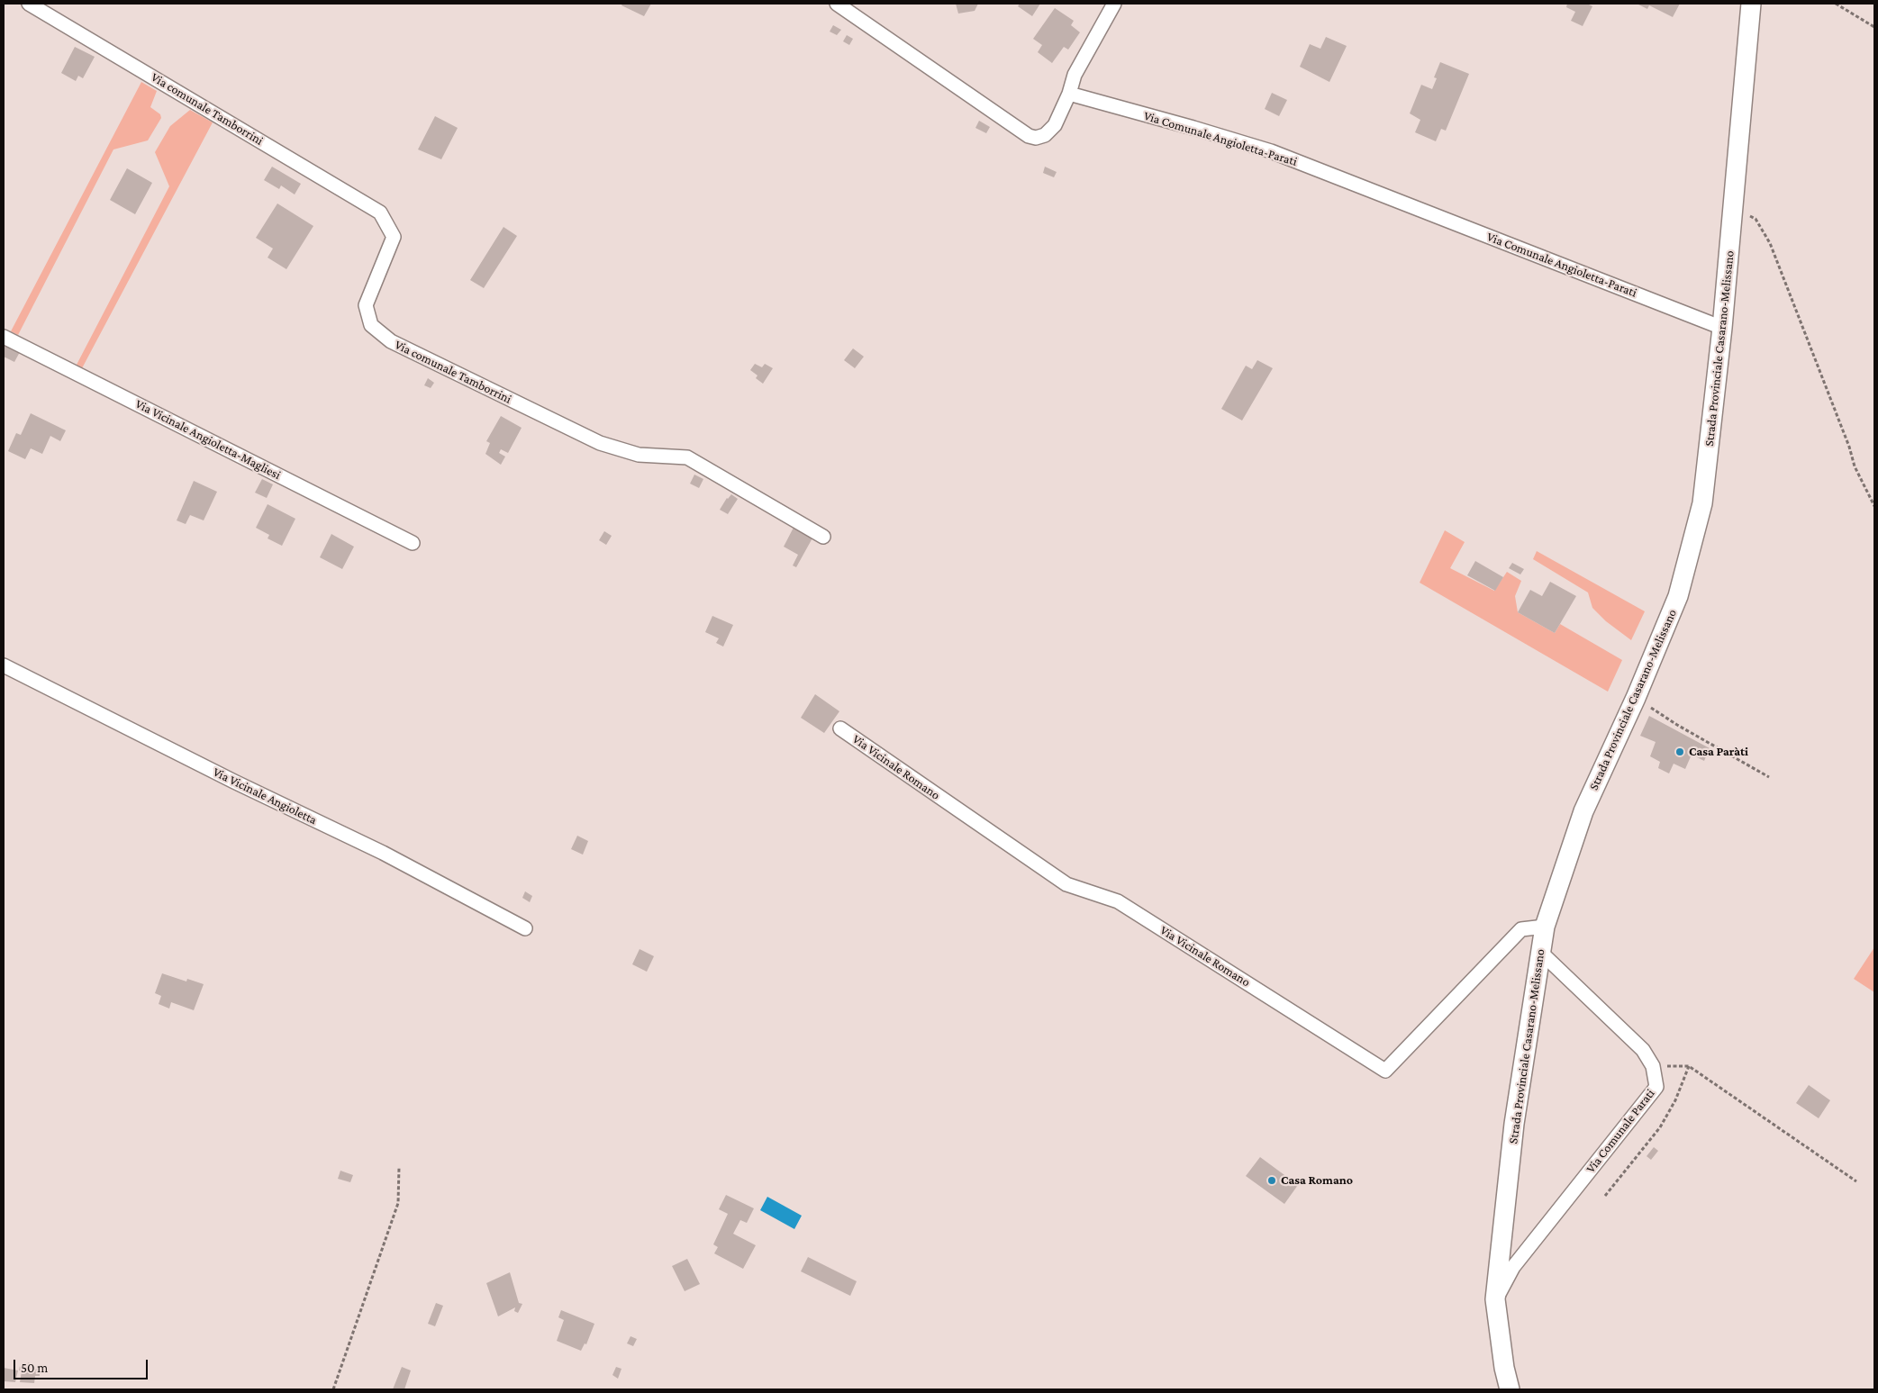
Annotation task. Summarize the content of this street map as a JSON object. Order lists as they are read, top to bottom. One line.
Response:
{"streets":{"main road":["Strada Provinciale Casarano-Melissano"],"street":["Via comunale Tamborrini","Via Comunale Angioletta-Parati","Via Vicinale Angioletta-Magliesi","Via Vicinale Romano","Via Vicinale Angioletta","Via Comunale Parati"]},"crossings":[["Via Comunale Angioletta-Parati","Strada Provinciale Casarano-Melissano"],["Strada Provinciale Casarano-Melissano","Via Vicinale Romano"],["Strada Provinciale Casarano-Melissano","Via Comunale Parati"]],"places":["Casa Paràti","Casa Romano"],"scale_bar":"50 m"}
